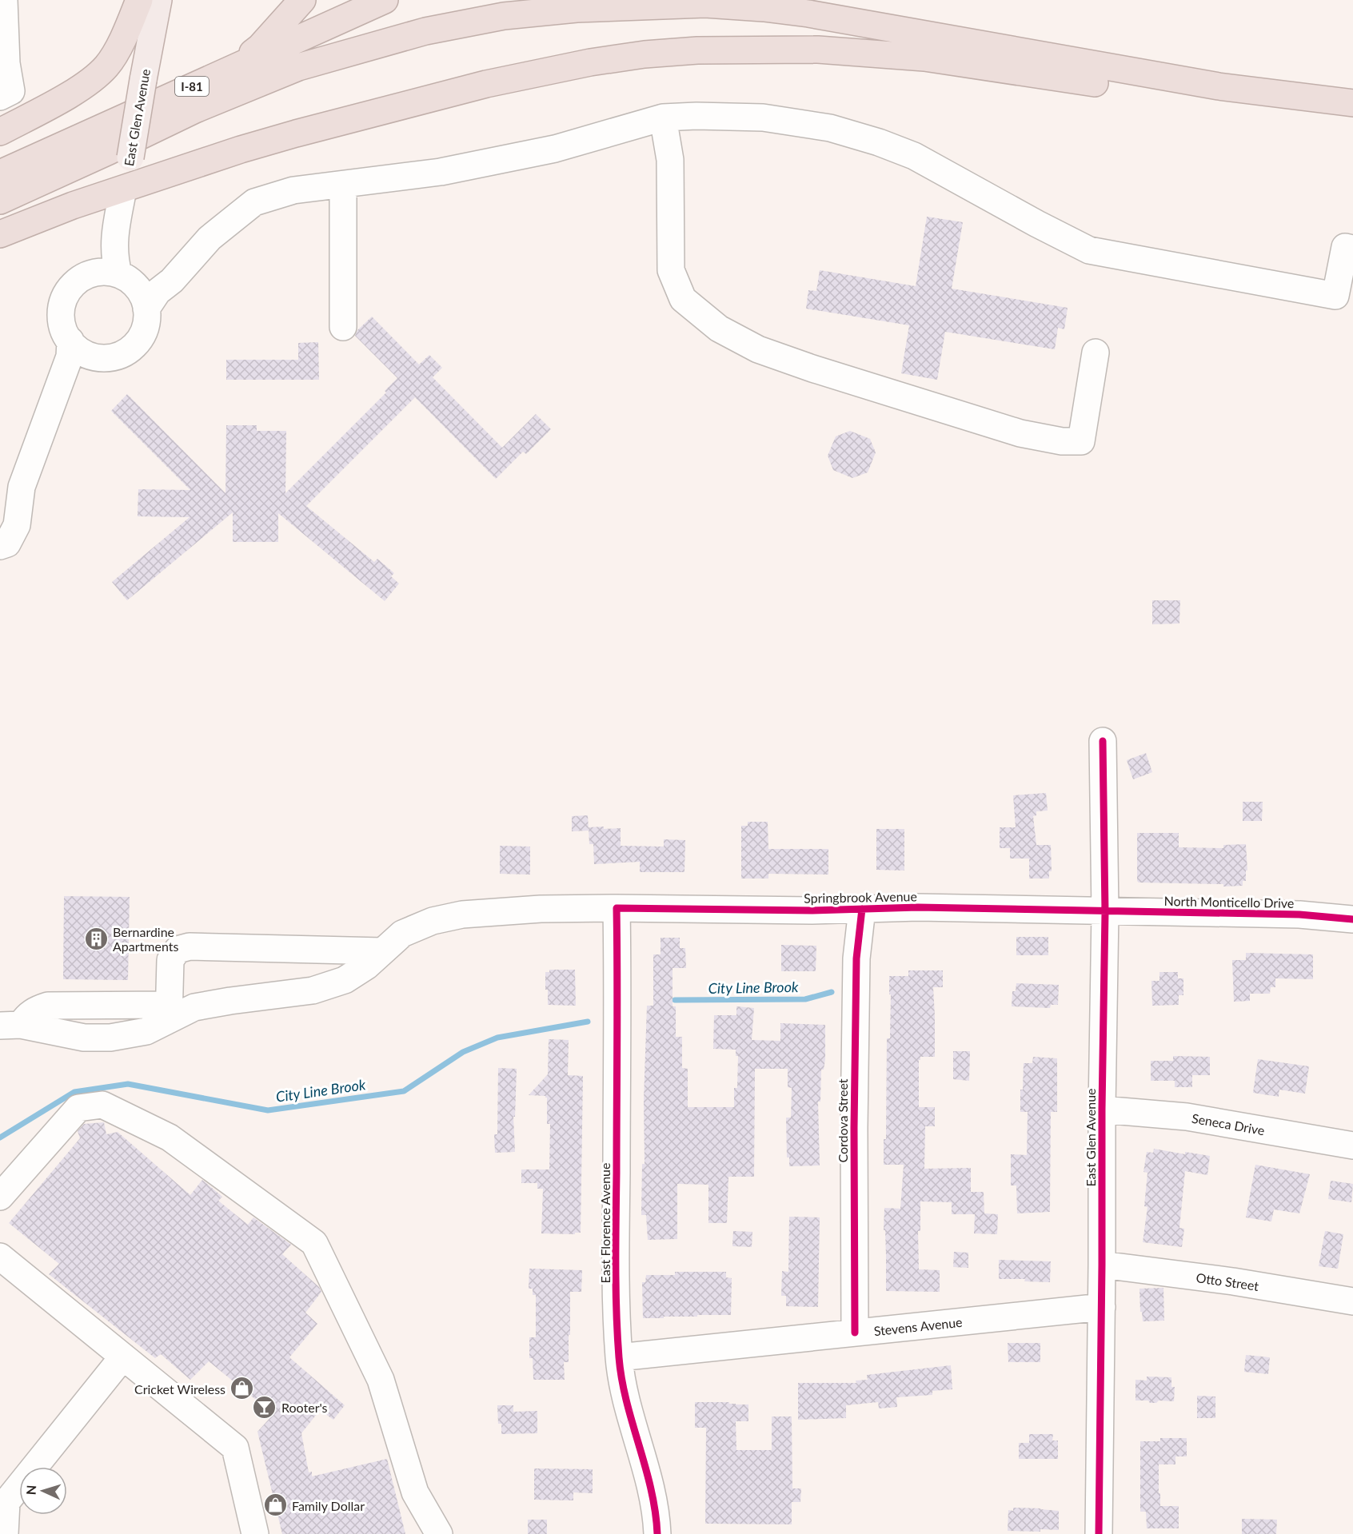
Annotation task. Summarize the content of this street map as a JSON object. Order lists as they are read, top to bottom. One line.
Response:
{"streets":{"highway":["I-81"],"main road":["East Glen Avenue"],"street":["Springbrook Avenue","North Monticello Drive","Cordova Street","Seneca Drive","East Florence Avenue","Otto Street","Stevens Avenue"]},"crossings":[["East Glen Avenue","Springbrook Avenue"],["East Glen Avenue","North Monticello Drive"],["East Glen Avenue","Seneca Drive"],["East Glen Avenue","Otto Street"],["East Glen Avenue","Stevens Avenue"],["Springbrook Avenue","North Monticello Drive"],["Springbrook Avenue","Cordova Street"],["Springbrook Avenue","East Florence Avenue"],["Cordova Street","Stevens Avenue"],["East Florence Avenue","Stevens Avenue"]],"water":["City Line Brook"],"places":{"building":["Bernardine Apartments"],"shop":["Cricket Wireless","Family Dollar"],"bar":["Rooter's"]},"north":"left"}
